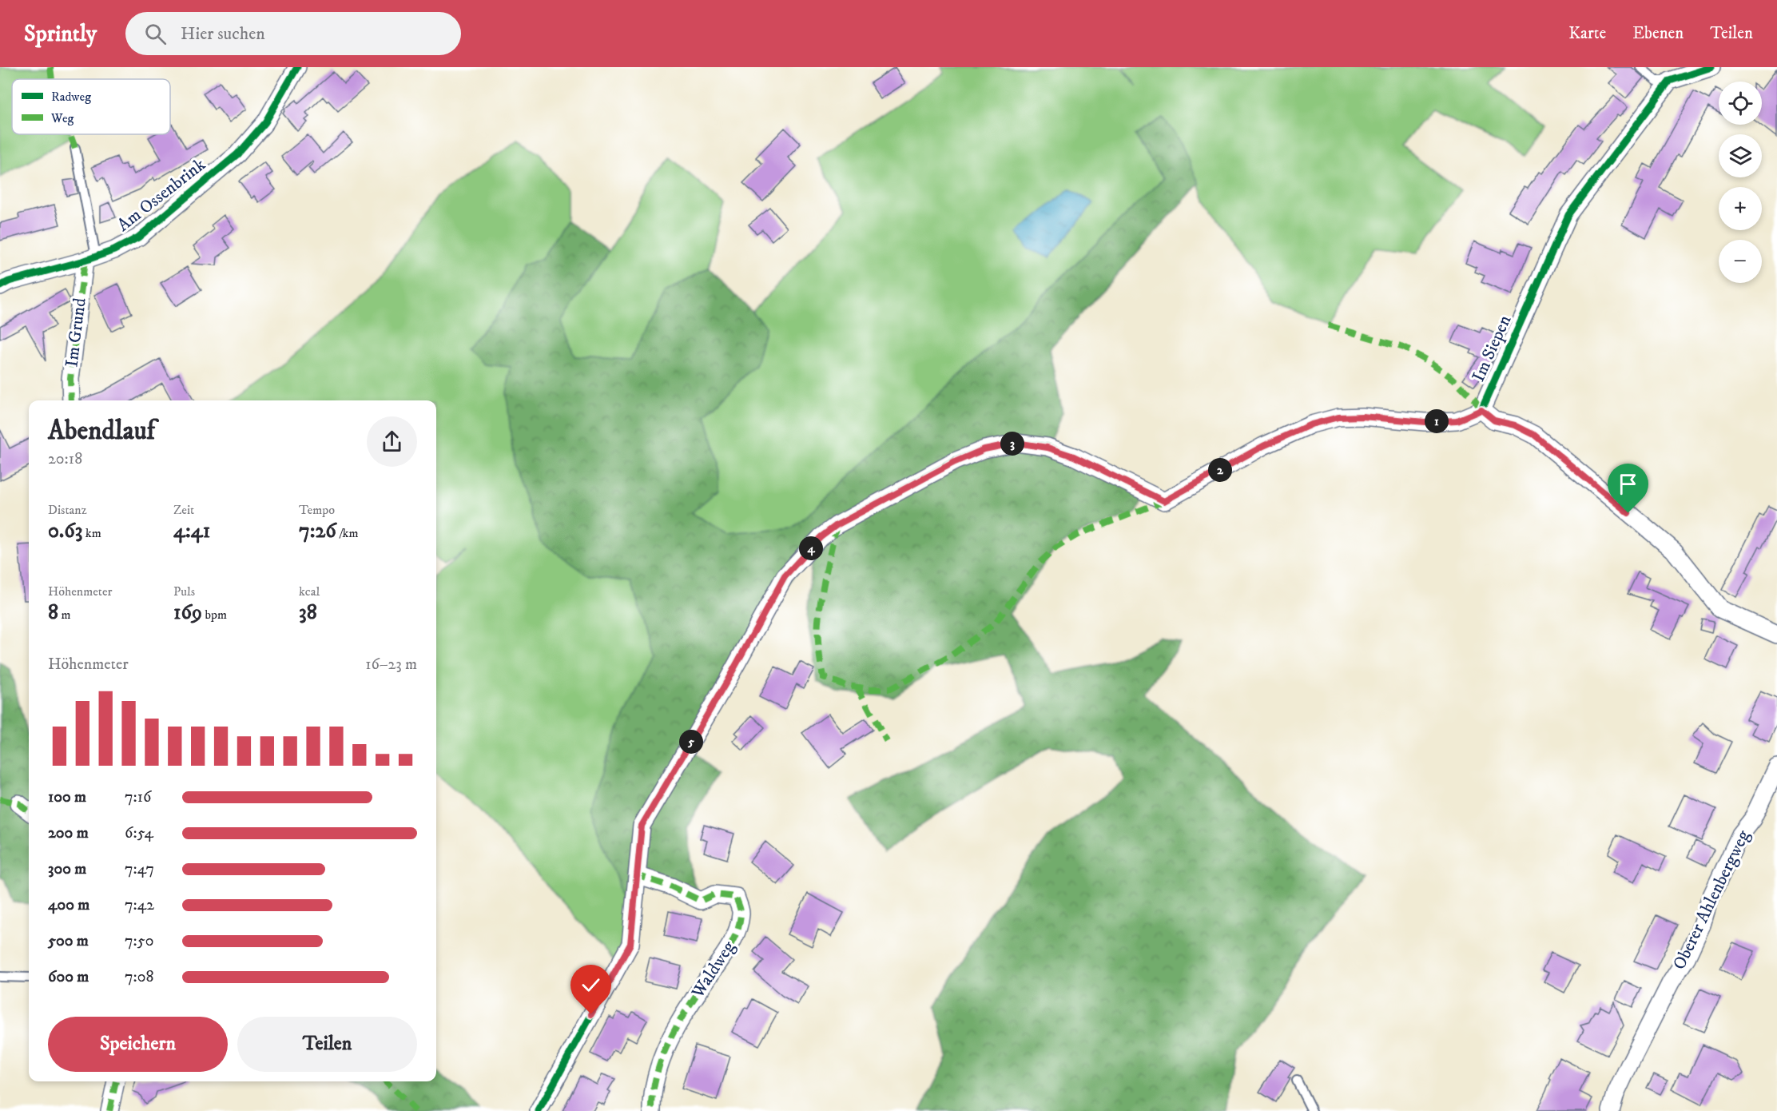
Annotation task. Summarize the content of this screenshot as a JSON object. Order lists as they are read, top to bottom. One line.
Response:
{"streets":{"street":["Am Ossenbrink","Im Grund","Im Siepen","Oberer Ahlenbergweg","Waldweg"]},"crossings":[["Am Ossenbrink","Im Grund"],["Im Siepen","Waldweg"]],"legend":["Radweg","Weg"],"page":{"header":"Sprintly","search":"Hier suchen","nav":["Karte","Ebenen","Teilen"],"map_buttons":["+","−"],"heading":["Abendlauf","20:18"],"pins":["1","3","2","4","5"],"stats":[["Distanz","0.63 km"],["Zeit","4:41"],["Tempo","7:26 /km"],["Höhenmeter","8 m"],["Puls","169 bpm"],["kcal","38"]],"chart":["Höhenmeter","16–23 m"],"list":[{"name":"100 m","note":"7:16"},{"name":"200 m","note":"6:54"},{"name":"300 m","note":"7:47"},{"name":"400 m","note":"7:42"},{"name":"500 m","note":"7:50"},{"name":"600 m","note":"7:08"}],"buttons":["Speichern","Teilen"]}}
